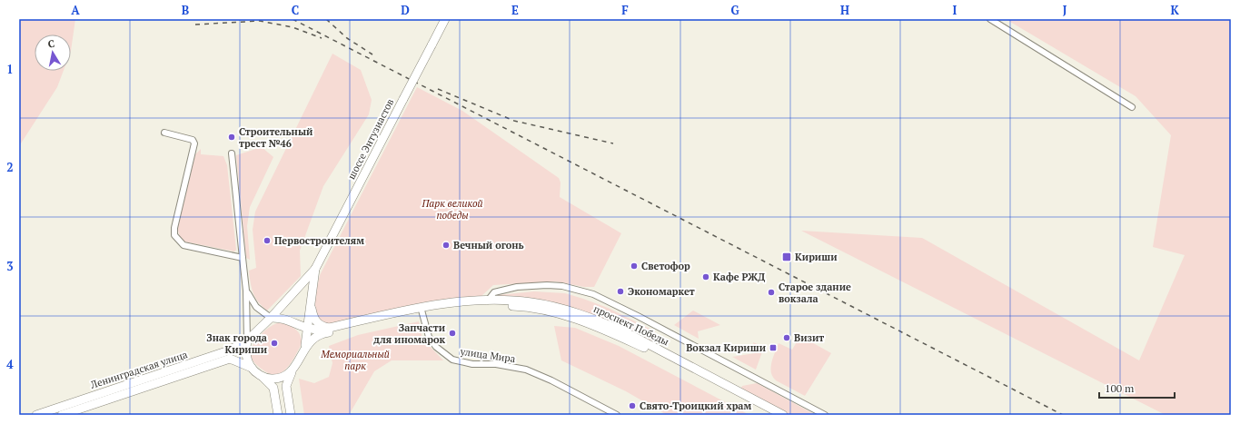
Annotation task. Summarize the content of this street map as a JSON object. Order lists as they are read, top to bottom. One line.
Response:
{"streets":{"main road":["шоссе Энтузиастов","проспект Победы","Ленинградская улица"],"street":["улица Мира"]},"crossings":[["проспект Победы","улица Мира"]],"parks":["Парк великой победы","Мемориальный парк"],"places":{"other":["Строительный трест №46","Первостроителям","Вечный огонь","Светофор","Кафе РЖД","Экономаркет","Старое здание вокзала","Запчасти для иномарок","Визит","Знак города Кириши","Свято-Троицкий храм"],"transit":["Кириши","Вокзал Кириши"]},"scale_bar":"100 m","north":"top","grid":{"columns":["A","B","C","D","E","F","G","H","I","J","K"],"rows":["1","2","3","4"]}}
